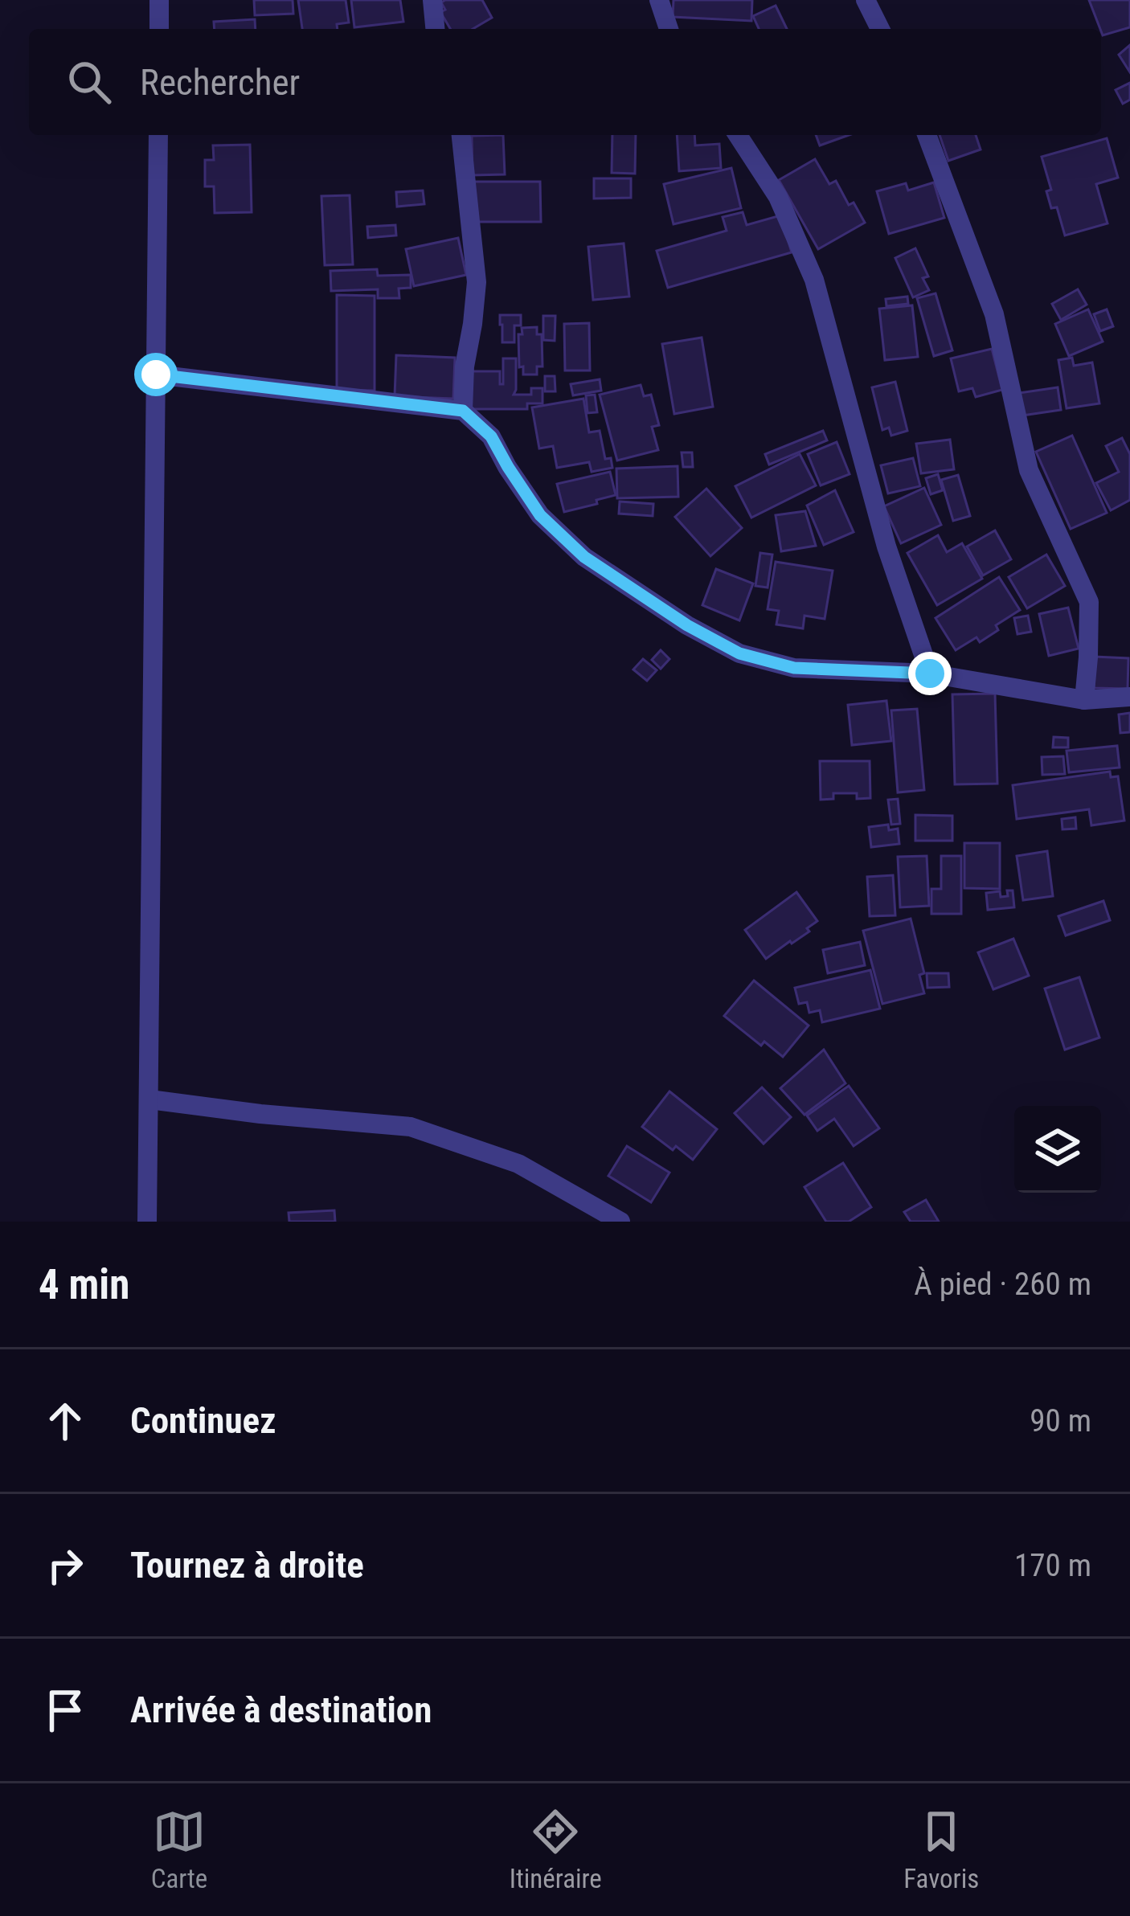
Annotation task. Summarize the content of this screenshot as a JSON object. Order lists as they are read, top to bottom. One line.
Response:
{"page":{"search":"Rechercher","heading":["4 min","À pied · 260 m"],"list":[["Continuez","90 m"],["Tournez à droite","170 m"],"Arrivée à destination"],"nav":["Carte","Itinéraire","Favoris"]}}
